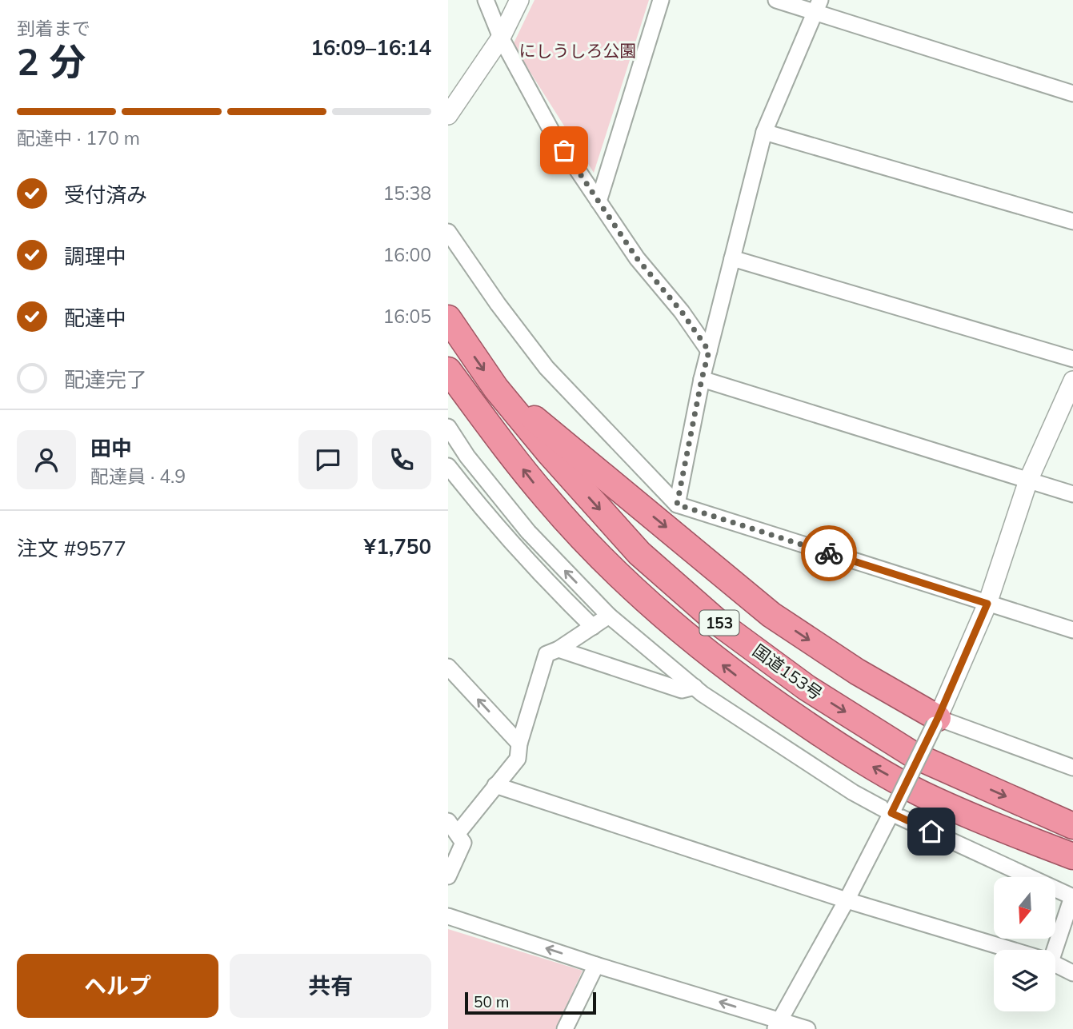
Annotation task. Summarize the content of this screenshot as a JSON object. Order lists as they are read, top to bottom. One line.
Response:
{"streets":{"highway":["153","国道153号"]},"parks":["にしうしろ公園"],"scale_bar":"50 m","north":"bottom","page":{"heading":["2 分","到着まで","16:09–16:14"],"panel":["田中","配達員 · 4.9","注文 #9577","¥1,750"],"bar":"配達中 · 170 m","list":[["受付済み","15:38"],["調理中","16:00"],["配達中","16:05"],"配達完了"],"buttons":["ヘルプ","共有"],"scale":"50 m"}}
